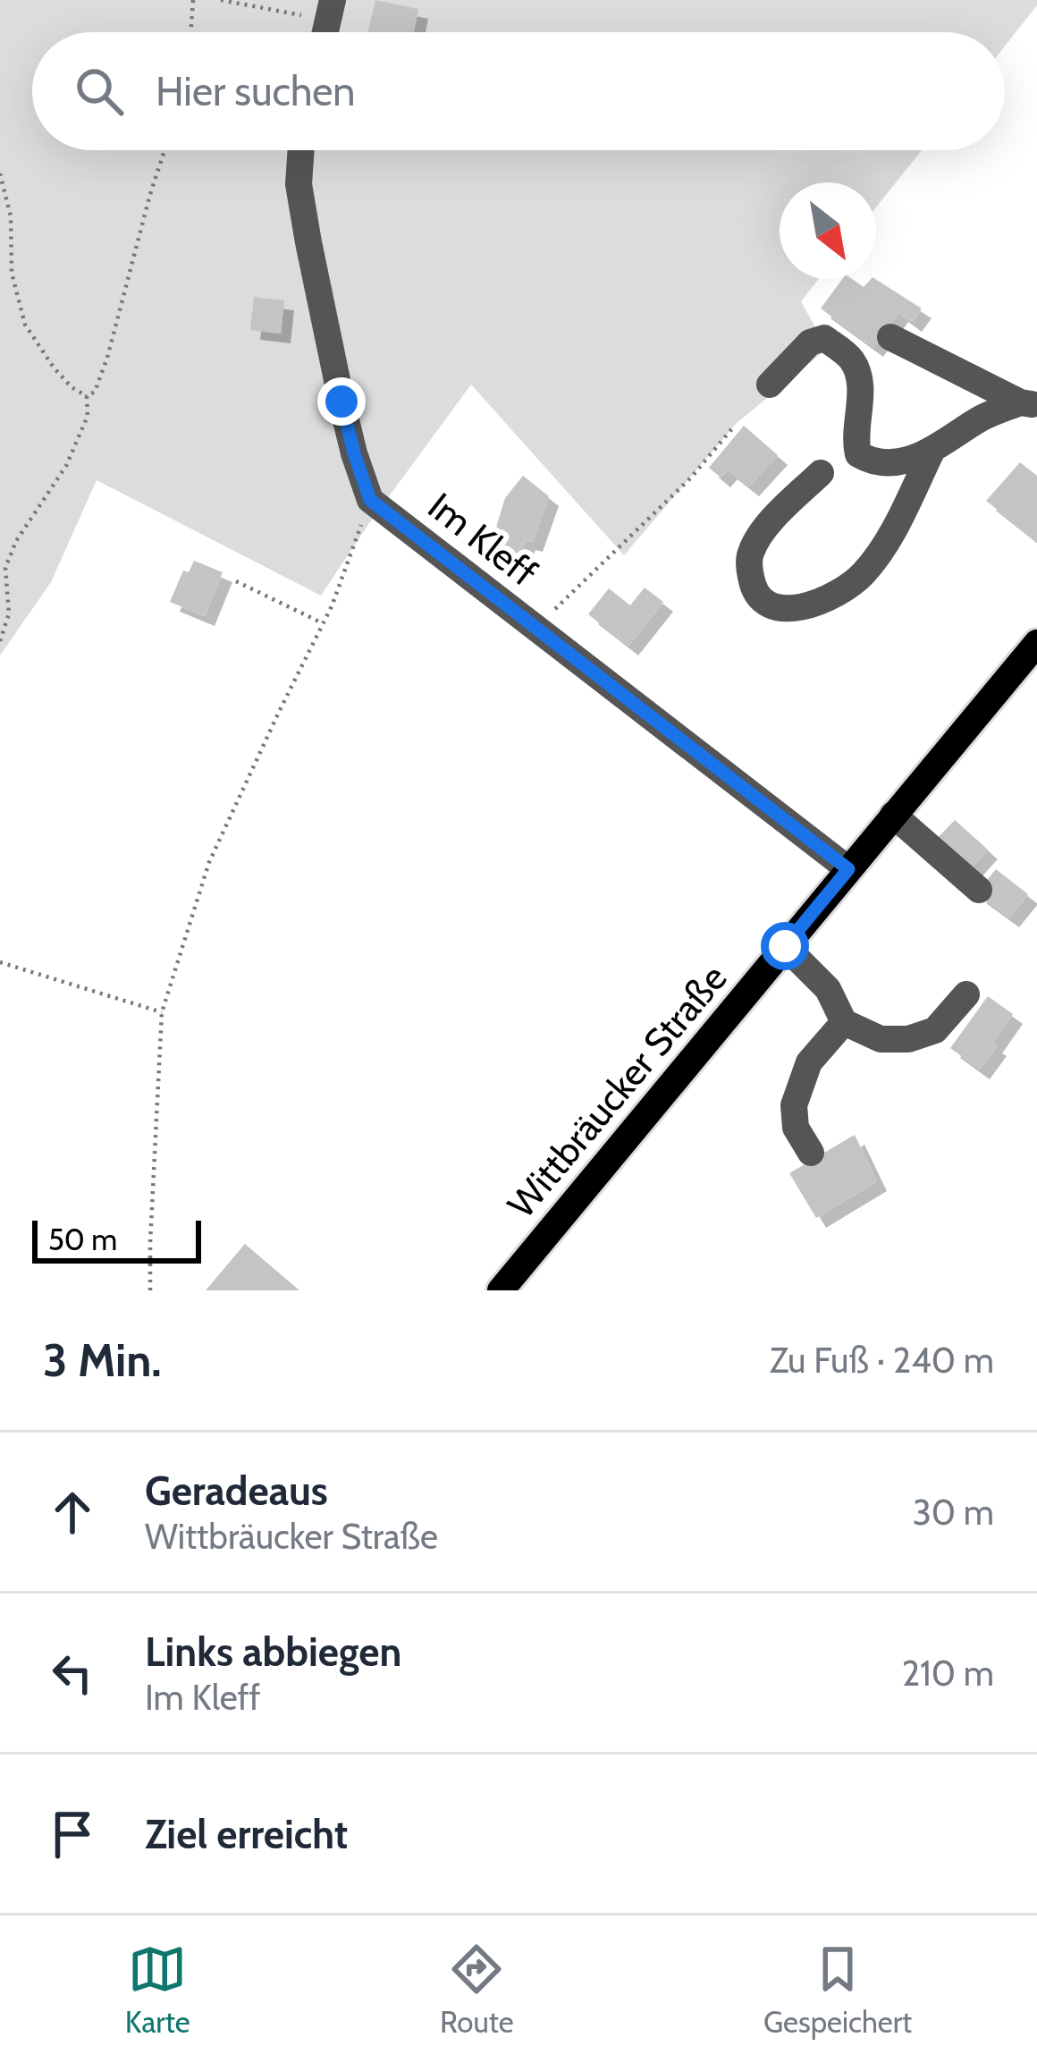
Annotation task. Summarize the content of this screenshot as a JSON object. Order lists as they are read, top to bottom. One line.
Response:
{"streets":{"main road":["Wittbräucker Straße"],"street":["Im Kleff"]},"crossings":[["Im Kleff","Wittbräucker Straße"]],"scale_bar":"50 m","north":"bottom right","page":{"search":"Hier suchen","scale":"50 m","heading":["3 Min.","Zu Fuß · 240 m"],"list":[["Geradeaus","Wittbräucker Straße","30 m"],["Links abbiegen","Im Kleff","210 m"],"Ziel erreicht"],"nav":["Karte","Route","Gespeichert"]}}
